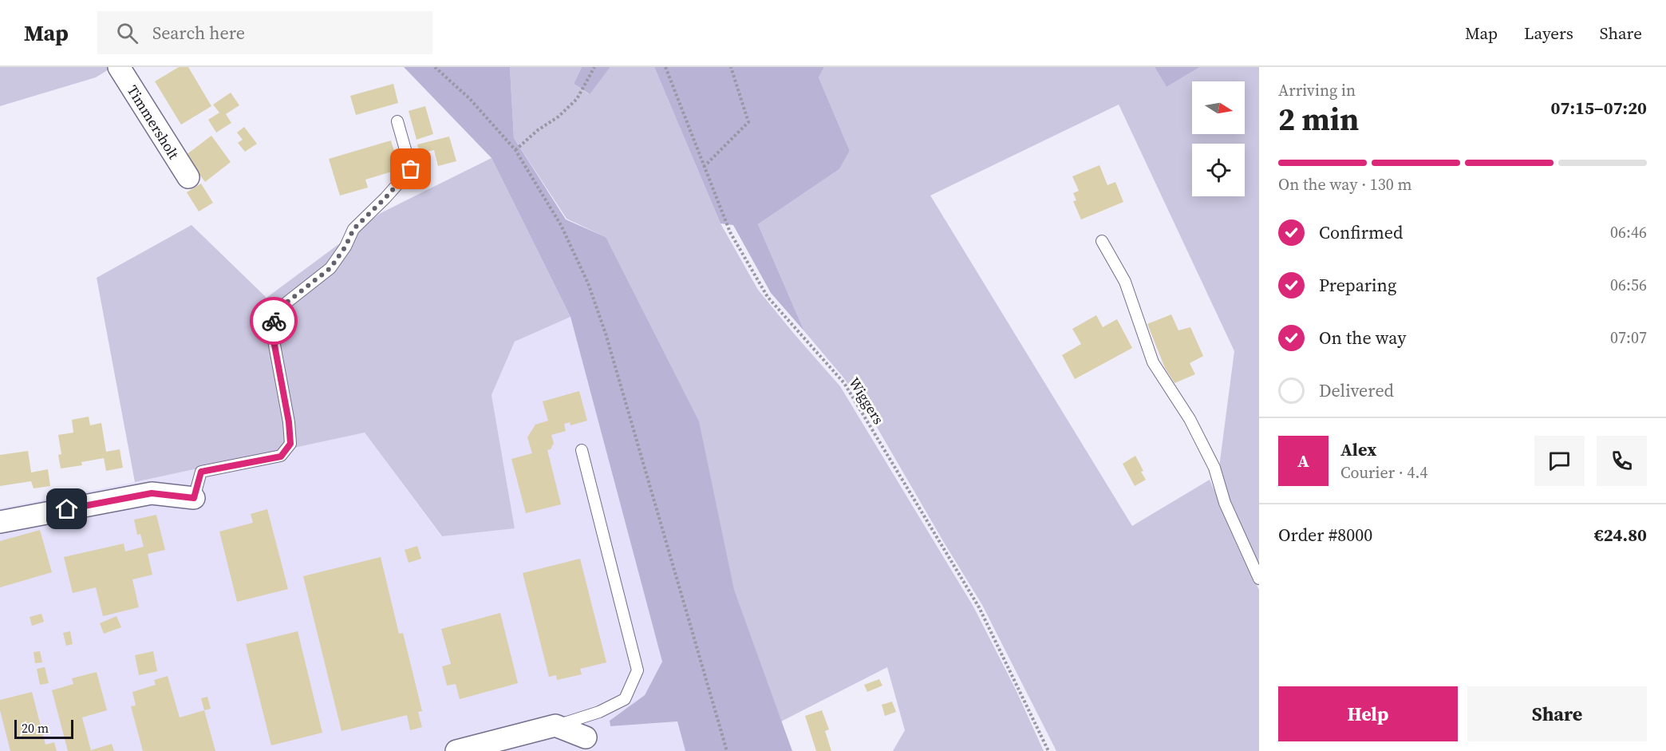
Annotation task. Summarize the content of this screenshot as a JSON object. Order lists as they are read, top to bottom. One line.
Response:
{"streets":{"street":["Timmersholt"],"path":["Wiggers"]},"scale_bar":"20 m","north":"right","page":{"header":"Map","search":"Search here","nav":["Map","Layers","Share"],"heading":["2 min","Arriving in","07:15–07:20"],"panel":["Alex","Courier · 4.4","Order #8000","€24.80"],"bar":"On the way · 130 m","list":[["Confirmed","06:46"],["Preparing","06:56"],["On the way","07:07"],"Delivered"],"round":"A","buttons":["Help","Share"],"scale":"20 m"}}
